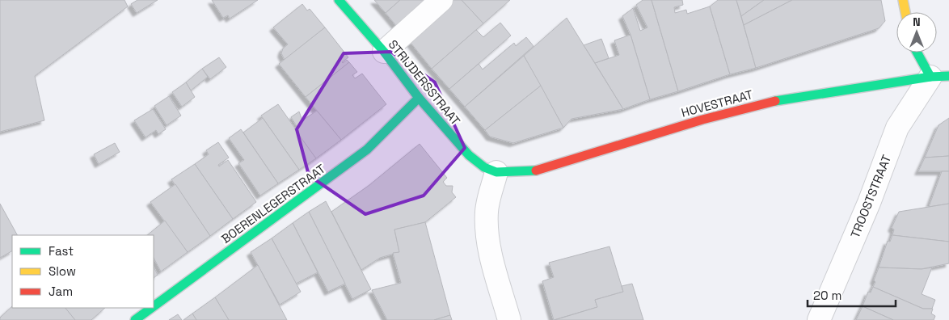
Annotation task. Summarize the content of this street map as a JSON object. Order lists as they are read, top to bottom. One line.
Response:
{"streets":{"street":["STRIJDERSSTRAAT","HOVESTRAAT","TROOSTSTRAAT","BOERENLEGERSTRAAT"]},"crossings":[["STRIJDERSSTRAAT","HOVESTRAAT"],["STRIJDERSSTRAAT","BOERENLEGERSTRAAT"],["HOVESTRAAT","TROOSTSTRAAT"]],"legend":["Fast","Slow","Jam"],"scale_bar":"20 m","north":"top"}
